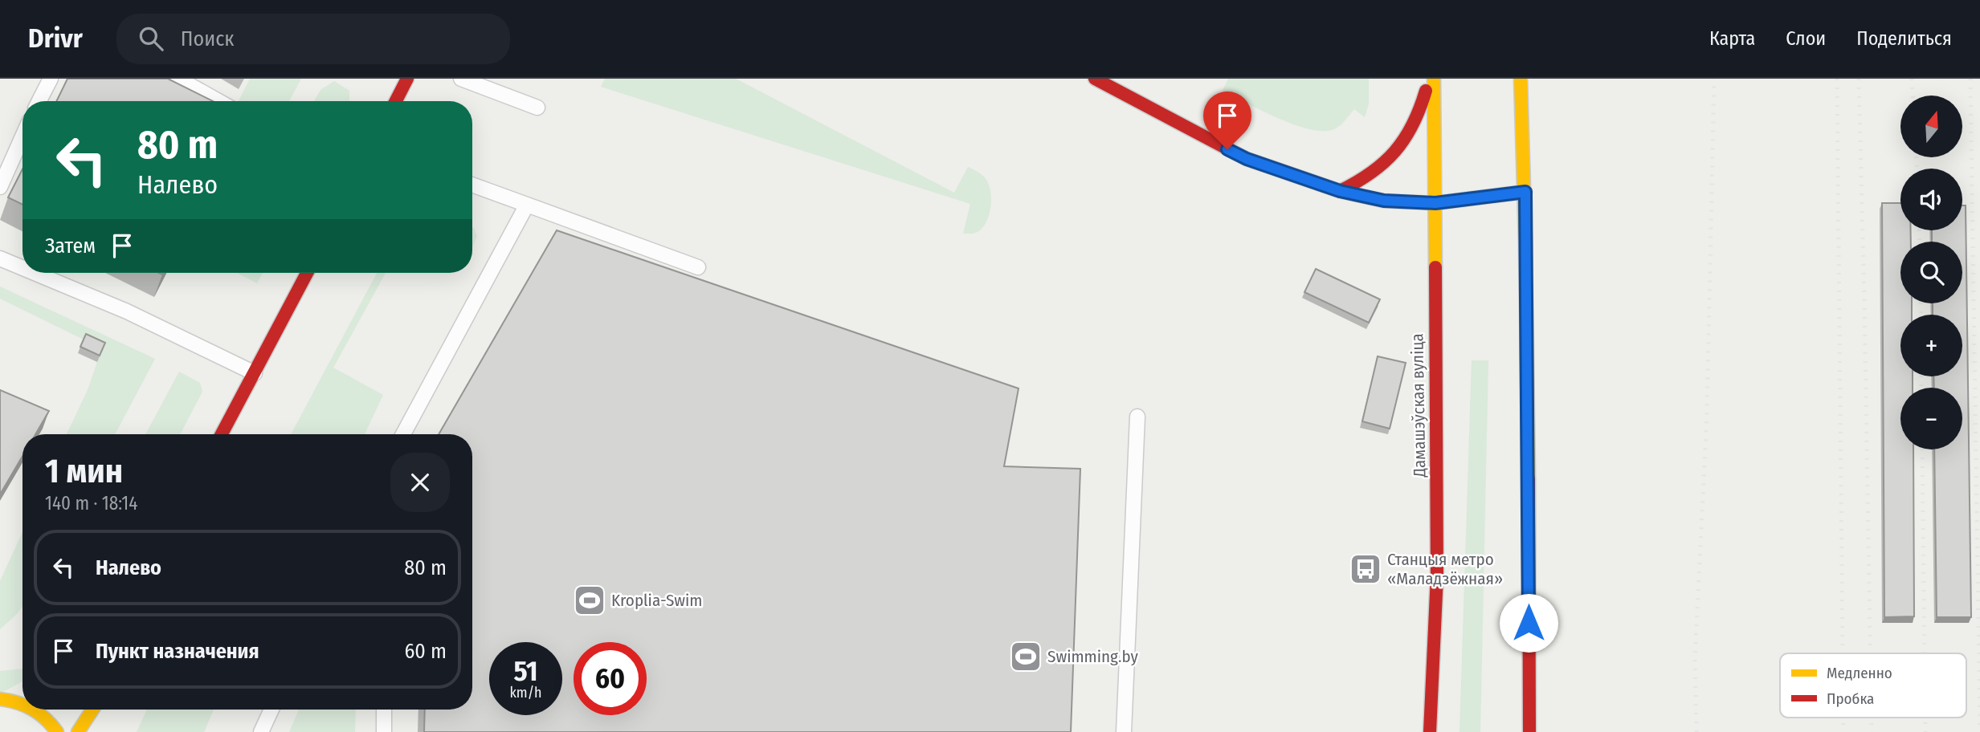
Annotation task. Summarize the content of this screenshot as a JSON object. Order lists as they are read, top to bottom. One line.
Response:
{"streets":{"main road":["Дамашэўская вуліца"]},"places":{"bus stop":["Станцыя метро «Маладзёжная»"],"sports":["Kroplia-Swim","Swimming.by"]},"legend":["Медленно","Пробка"],"north":"top","page":{"header":"Drivr","search":"Поиск","nav":["Карта","Слои","Поделиться"],"map_buttons":["+","−"],"turn":["80 m","Налево"],"then":"Затем","heading":["1 мин","140 m · 18:14"],"list":[{"name":"Налево","value":"80 m"},{"name":"Пункт назначения","value":"60 m"}],"speed":"51 km/h","limit":"60"}}
